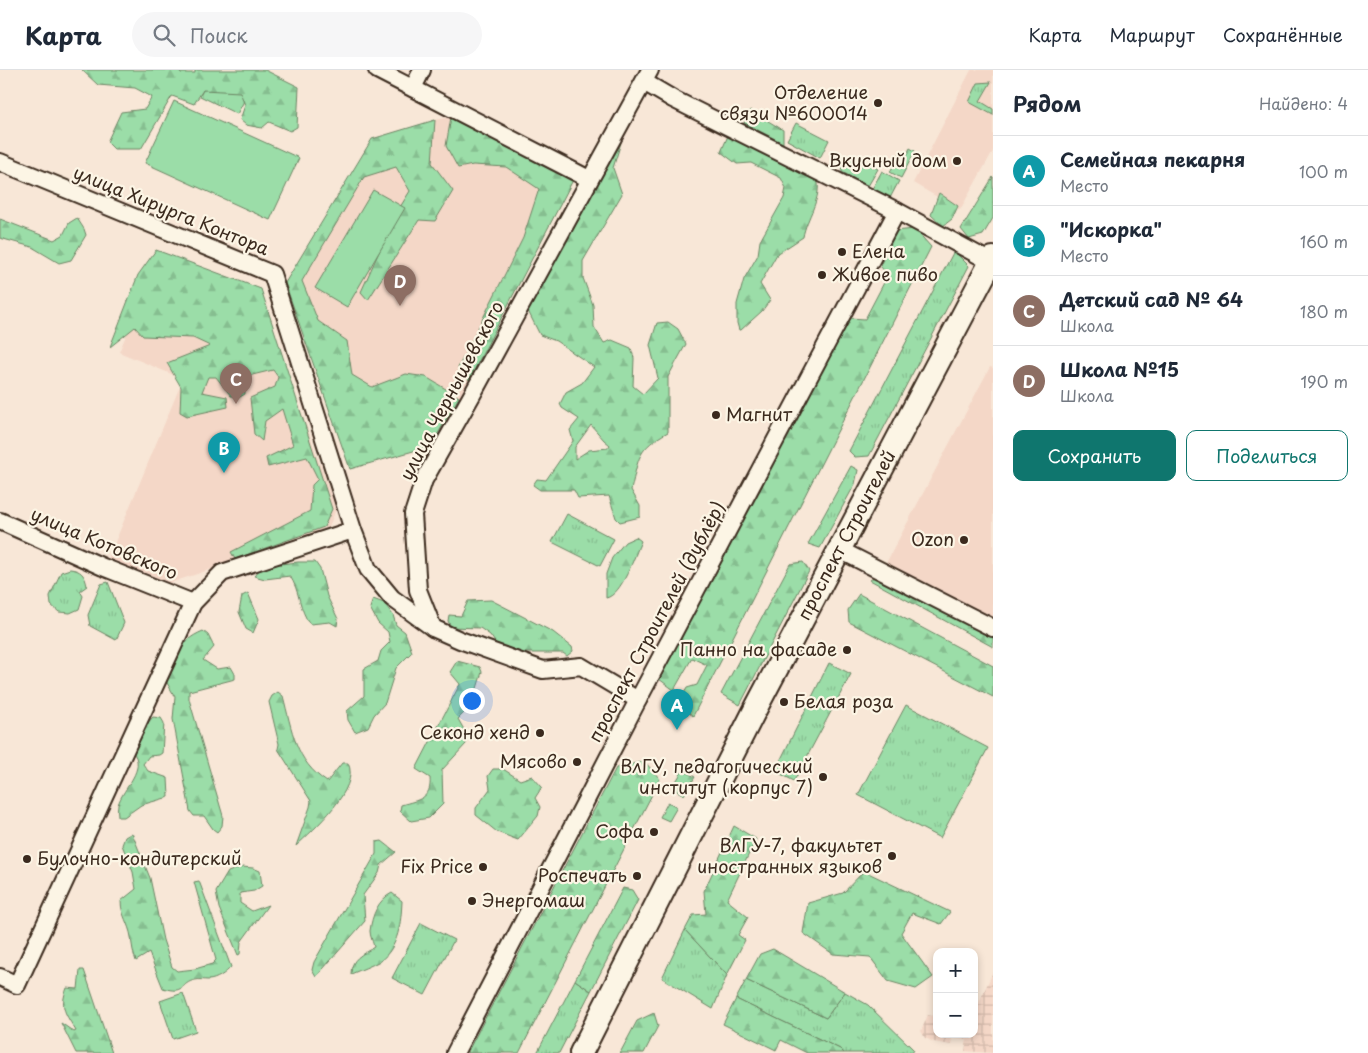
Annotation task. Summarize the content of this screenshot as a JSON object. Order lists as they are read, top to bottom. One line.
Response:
{"streets":{"main road":["проспект Строителей"],"street":["улица Хирурга Контора","улица Чернышевского","улица Котовского","проспект Строителей (дублёр)"]},"places":["Отделение связи №600014","Вкусный дом","Елена","Живое пиво","Магнит","Ozon","Панно на фасаде","Белая роза","Секонд хенд","Мясово","ВлГУ, педагогический институт (корпус 7)","Софа","ВлГУ-7, факультет иностранных языков","Булочно-кондитерский","Fix Price","Роспечать","Энергомаш"],"page":{"header":"Карта","search":"Поиск","nav":["Карта","Маршрут","Сохранённые"],"heading":["Рядом","Найдено: 4"],"list":[{"mark":"A","name":"Семейная пекарня","note":"Место","value":"100 m"},{"mark":"B","name":"\"Искорка\"","note":"Место","value":"160 m"},{"mark":"C","name":"Детский сад № 64","note":"Школа","value":"180 m"},{"mark":"D","name":"Школа №15","note":"Школа","value":"190 m"}],"pins":["D","C","B","A"],"buttons":["Сохранить","Поделиться"],"map_buttons":["+","−"]}}
